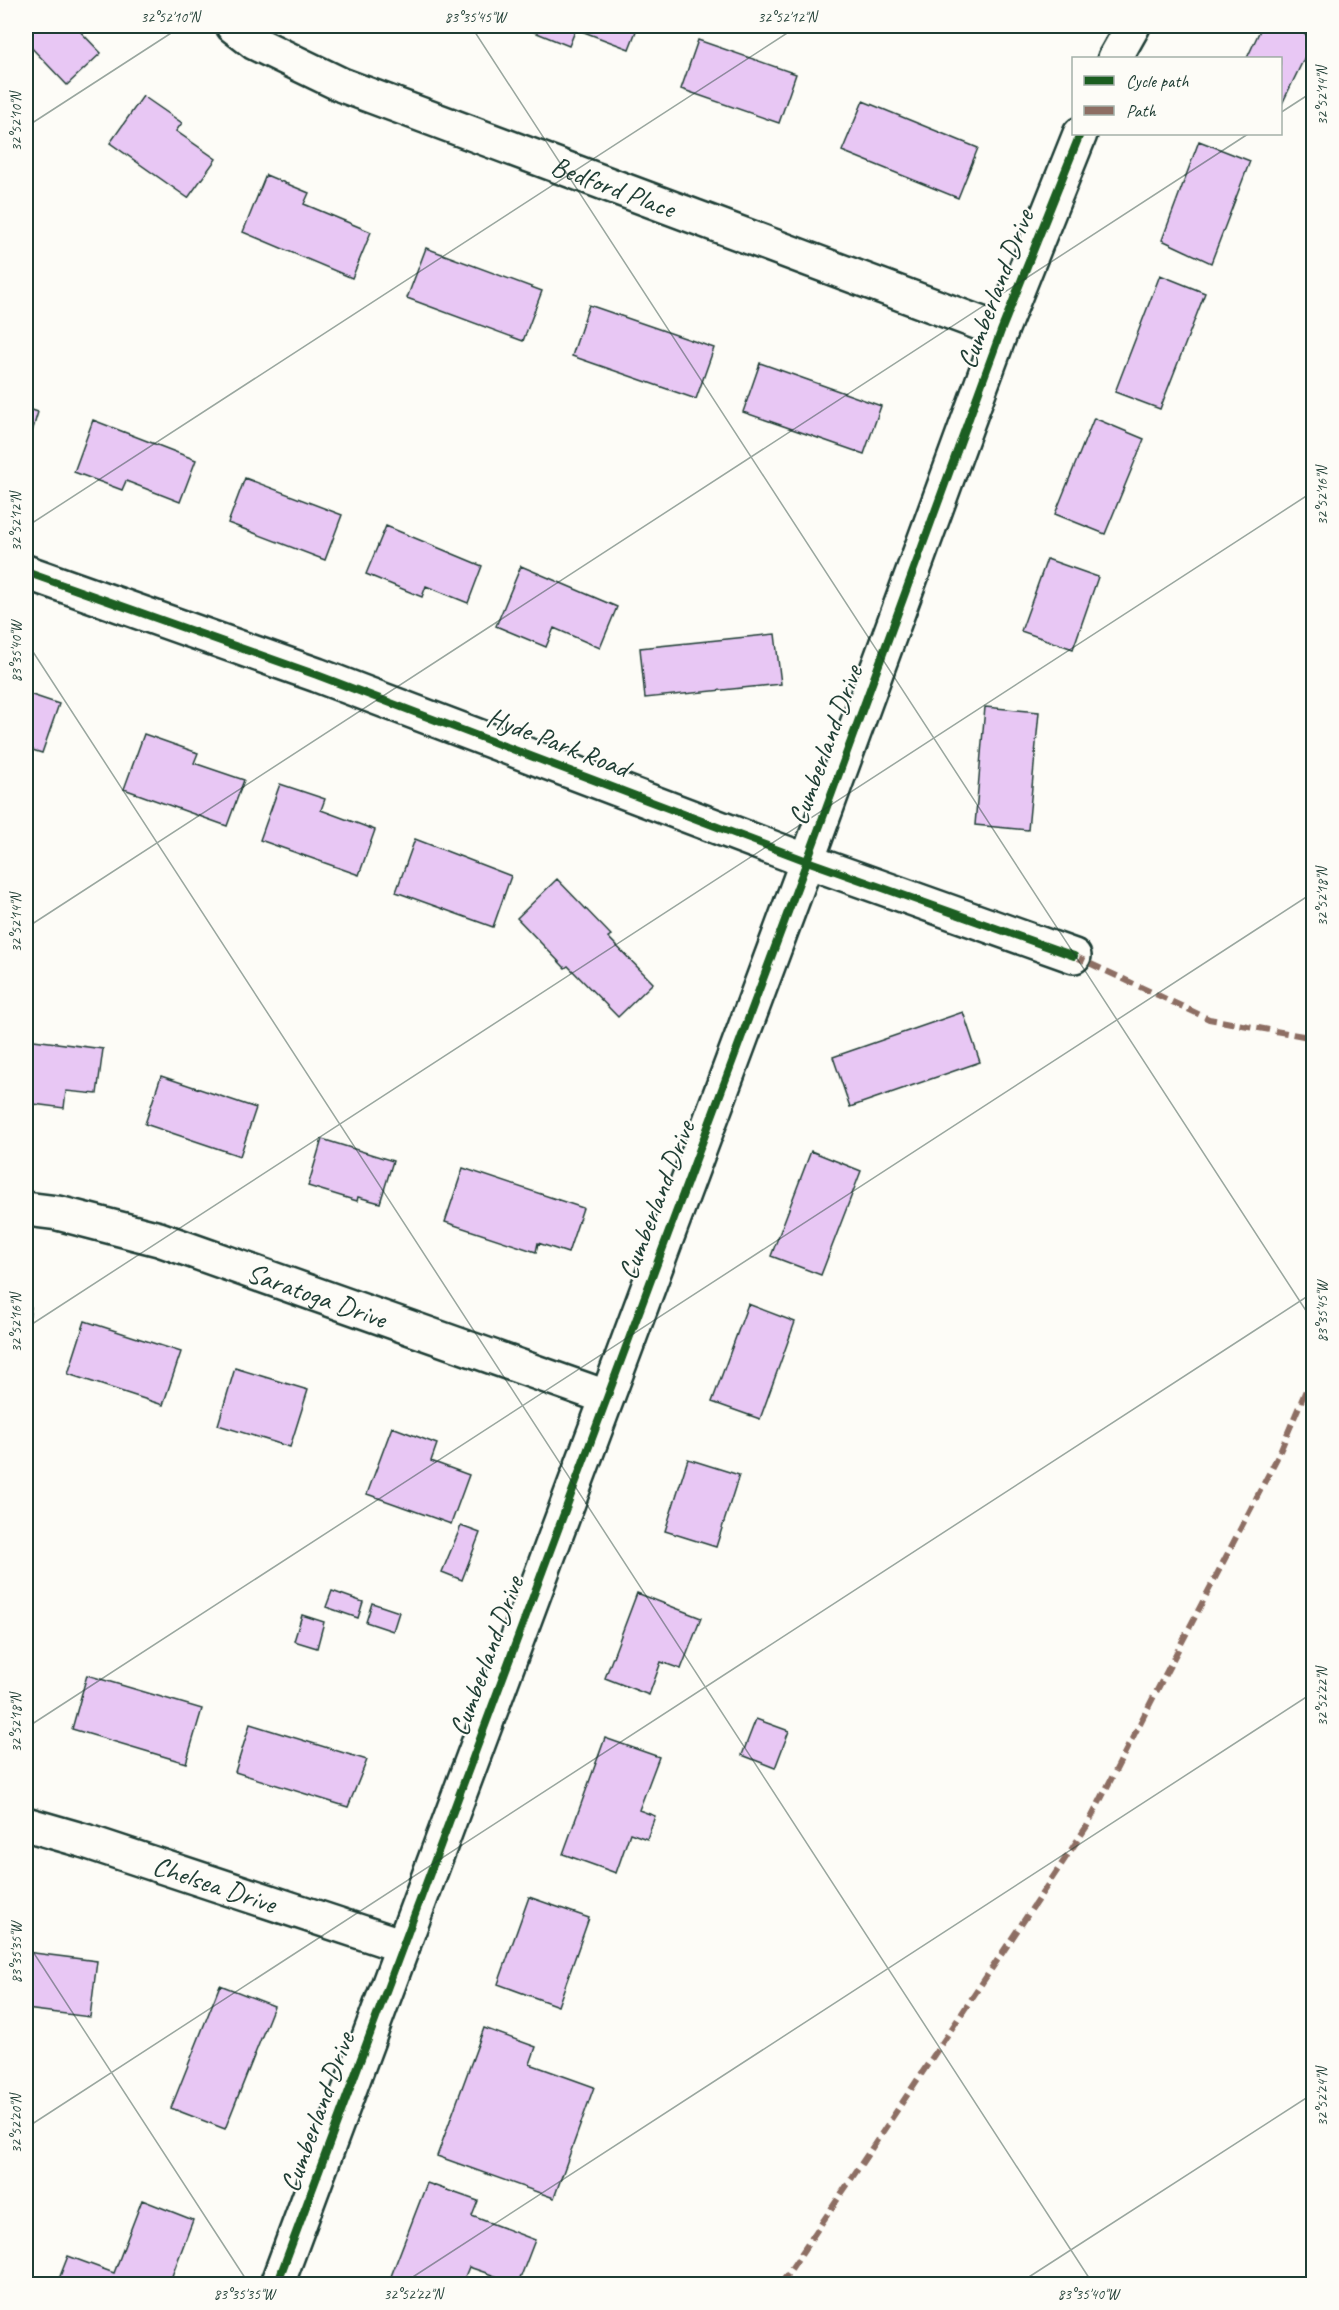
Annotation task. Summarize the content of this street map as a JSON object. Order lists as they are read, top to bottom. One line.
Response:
{"streets":{"street":["Bedford Place","Cumberland Drive","Hyde Park Road","Saratoga Drive","Chelsea Drive"]},"crossings":[["Bedford Place","Cumberland Drive"],["Cumberland Drive","Hyde Park Road"],["Cumberland Drive","Saratoga Drive"],["Cumberland Drive","Chelsea Drive"]],"legend":["Cycle path","Path"],"coordinates":["32°52'10\"N","83°35'45\"W","32°52'12\"N","32°52'14\"N","32°52'16\"N","83°35'40\"W","32°52'18\"N","32°52'22\"N","83°35'35\"W","32°52'24\"N","32°52'20\"N"]}
